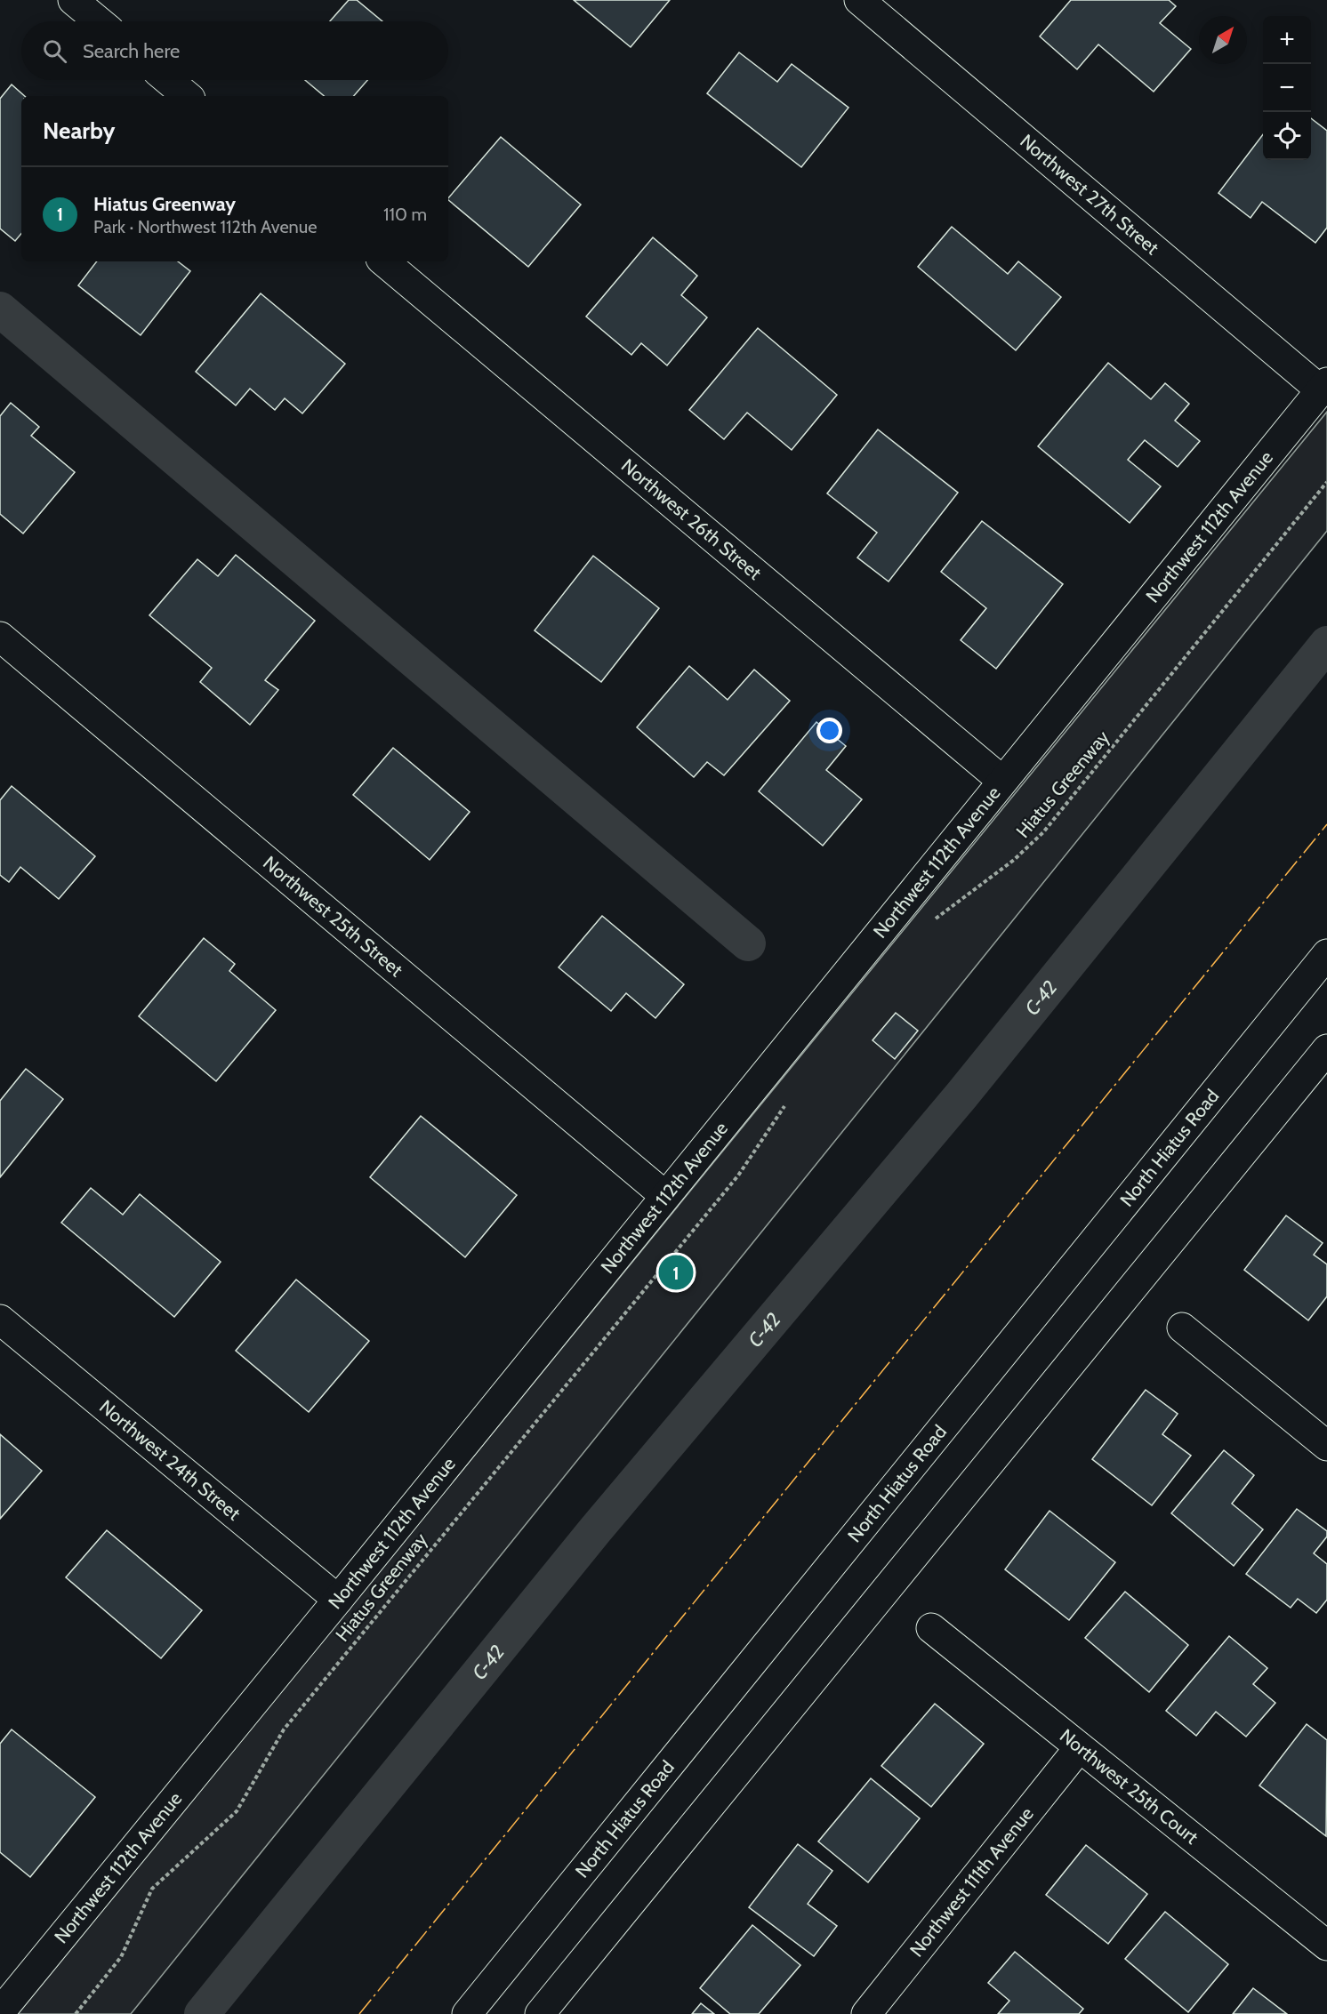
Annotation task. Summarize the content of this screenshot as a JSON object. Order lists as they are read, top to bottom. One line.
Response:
{"streets":{"street":["Northwest 27th Street","Northwest 26th Street","Northwest 112th Avenue","Northwest 25th Street","North Hiatus Road","Northwest 24th Street","Northwest 25th Court","Northwest 111th Avenue"],"path":["Hiatus Greenway"]},"crossings":[["Northwest 27th Street","Northwest 112th Avenue"],["Northwest 26th Street","Northwest 112th Avenue"],["Northwest 112th Avenue","Northwest 25th Street"],["Northwest 112th Avenue","Northwest 24th Street"],["Northwest 25th Court","Northwest 111th Avenue"]],"water":["C-42"],"north":"top right","page":{"map_buttons":["+","−"],"search":"Search here","heading":"Nearby","list":[{"mark":"1","name":"Hiatus Greenway","note":"Park · Northwest 112th Avenue","value":"110 m"}],"pins":"1"}}
